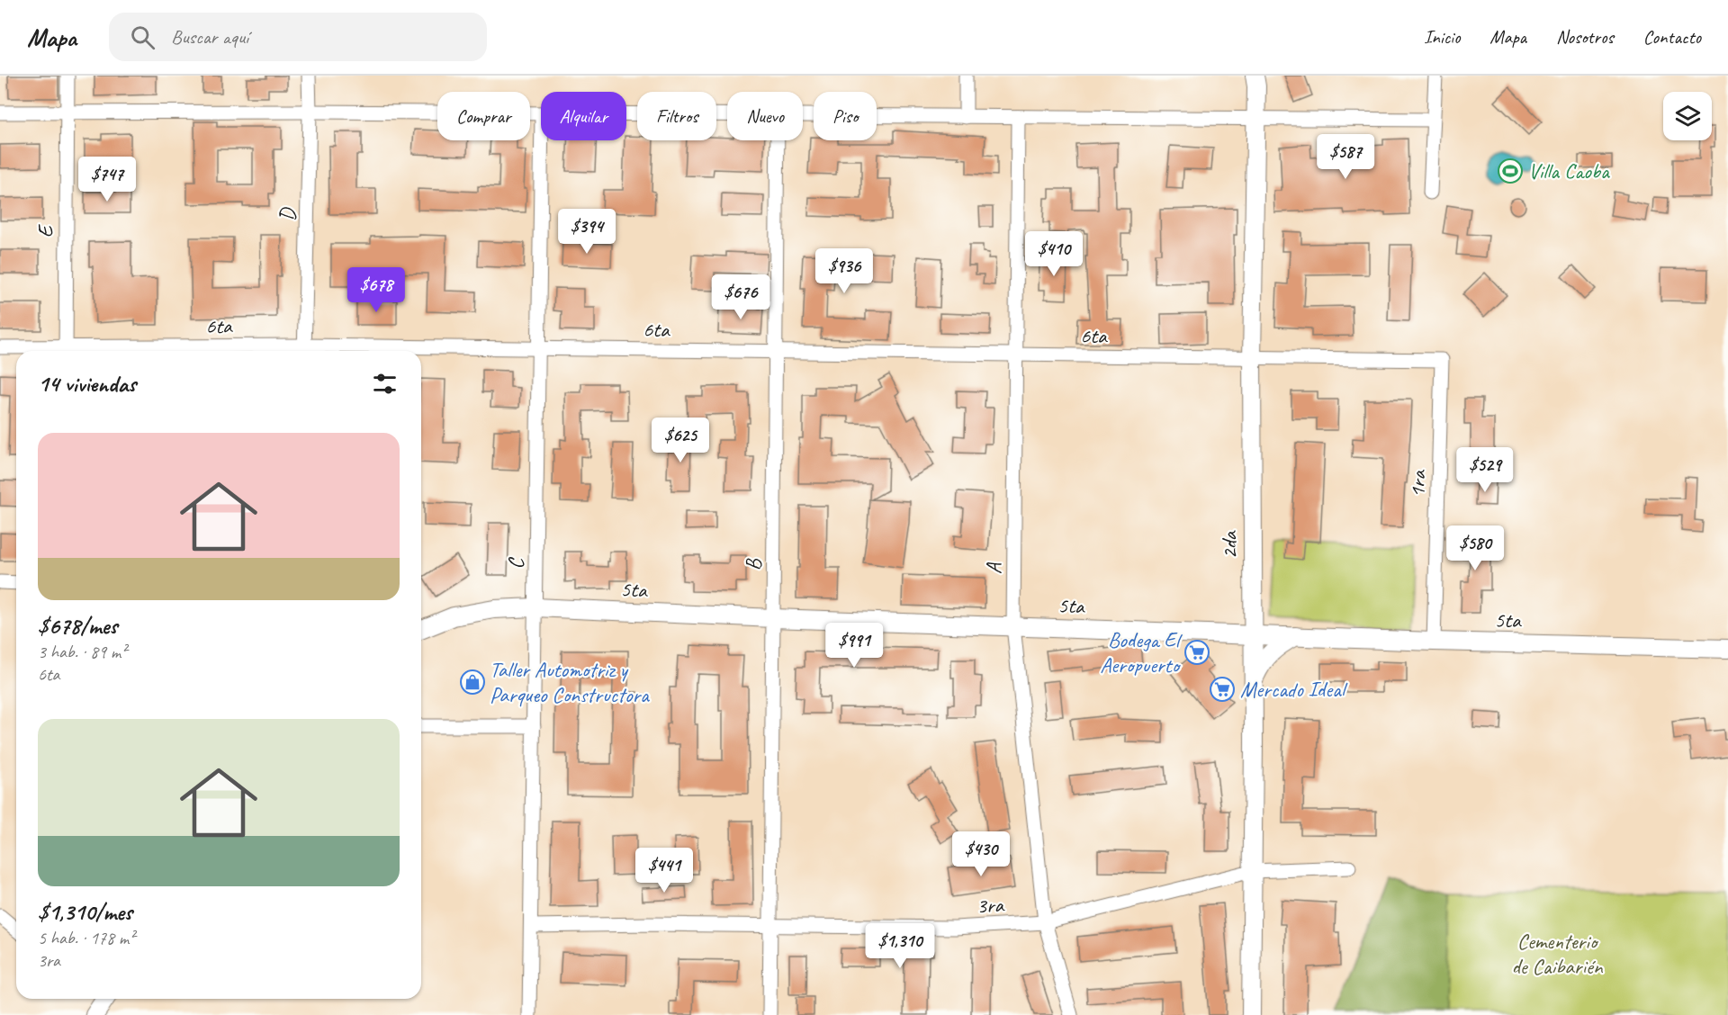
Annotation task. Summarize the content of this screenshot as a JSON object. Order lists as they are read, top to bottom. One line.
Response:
{"streets":{"street":["D","E","6ta","1ra","2da","C","B","A","5ta","3ra"]},"crossings":[["D","6ta"],["6ta","1ra"],["6ta","2da"],["6ta","C"],["6ta","B"],["6ta","A"],["1ra","5ta"],["2da","5ta"],["2da","3ra"],["C","5ta"],["C","3ra"],["B","5ta"],["B","3ra"],["A","5ta"],["A","3ra"]],"parks":["Cementerio de Caibarién"],"places":{"sports":["Villa Caoba"],"supermarket":["Bodega El Aeropuerto","Mercado Ideal"],"shop":["Taller Automotriz y Parqueo Constructora"]},"page":{"header":"Mapa","search":"Buscar aquí","nav":["Inicio","Mapa","Nosotros","Contacto"],"chip":["Comprar","Alquilar","Filtros","Nuevo","Piso"],"price":["$587","$747","$394","$410","$936","$678","$676","$625","$529","$580","$991","$430","$441","$1,310"],"heading":"14 viviendas","list":[{"name":"$678/mes","note":"3 hab. · 89 m² · 6ta"},{"name":"$1,310/mes","note":"5 hab. · 178 m² · 3ra"}]}}
